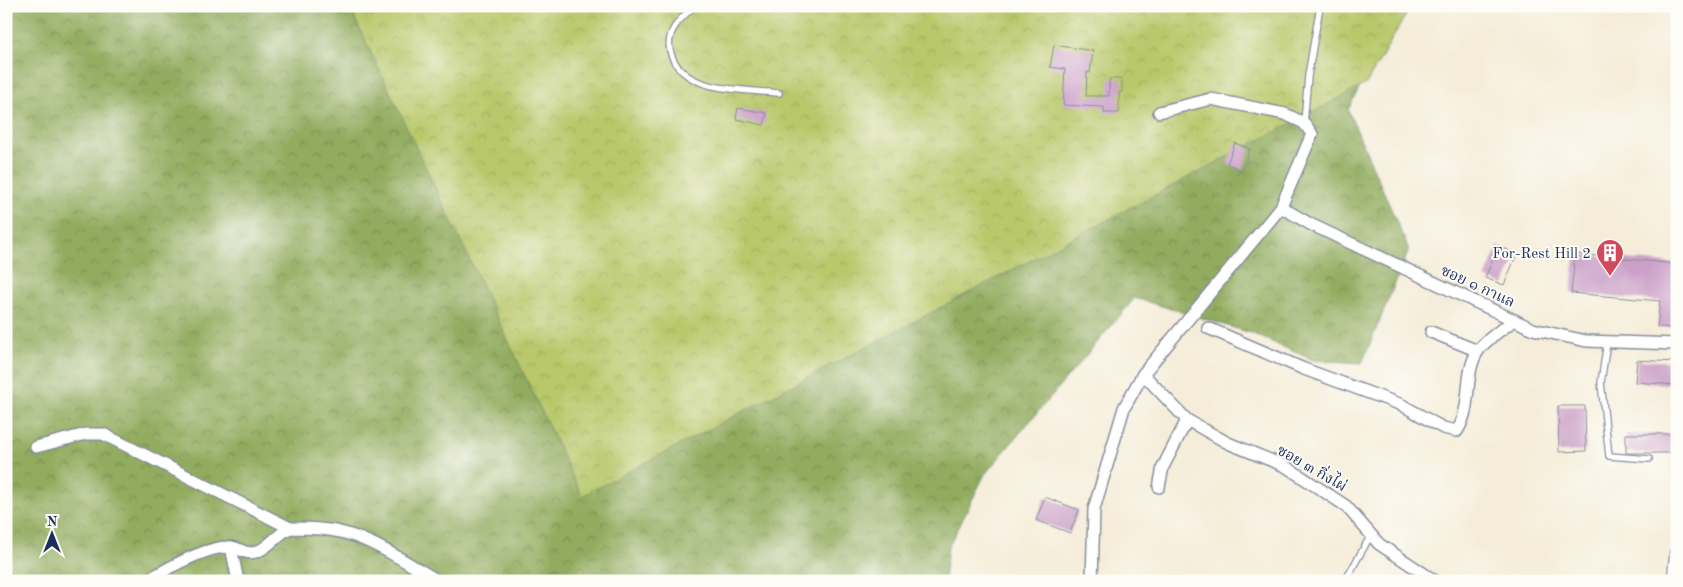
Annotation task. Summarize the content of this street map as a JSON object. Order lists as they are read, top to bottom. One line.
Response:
{"streets":{"street":["ซอย ๑ กาแล","ซอย ๓ กิ่งไผ่"]},"places":{"building":["For-Rest Hill 2"]},"north":"top"}
